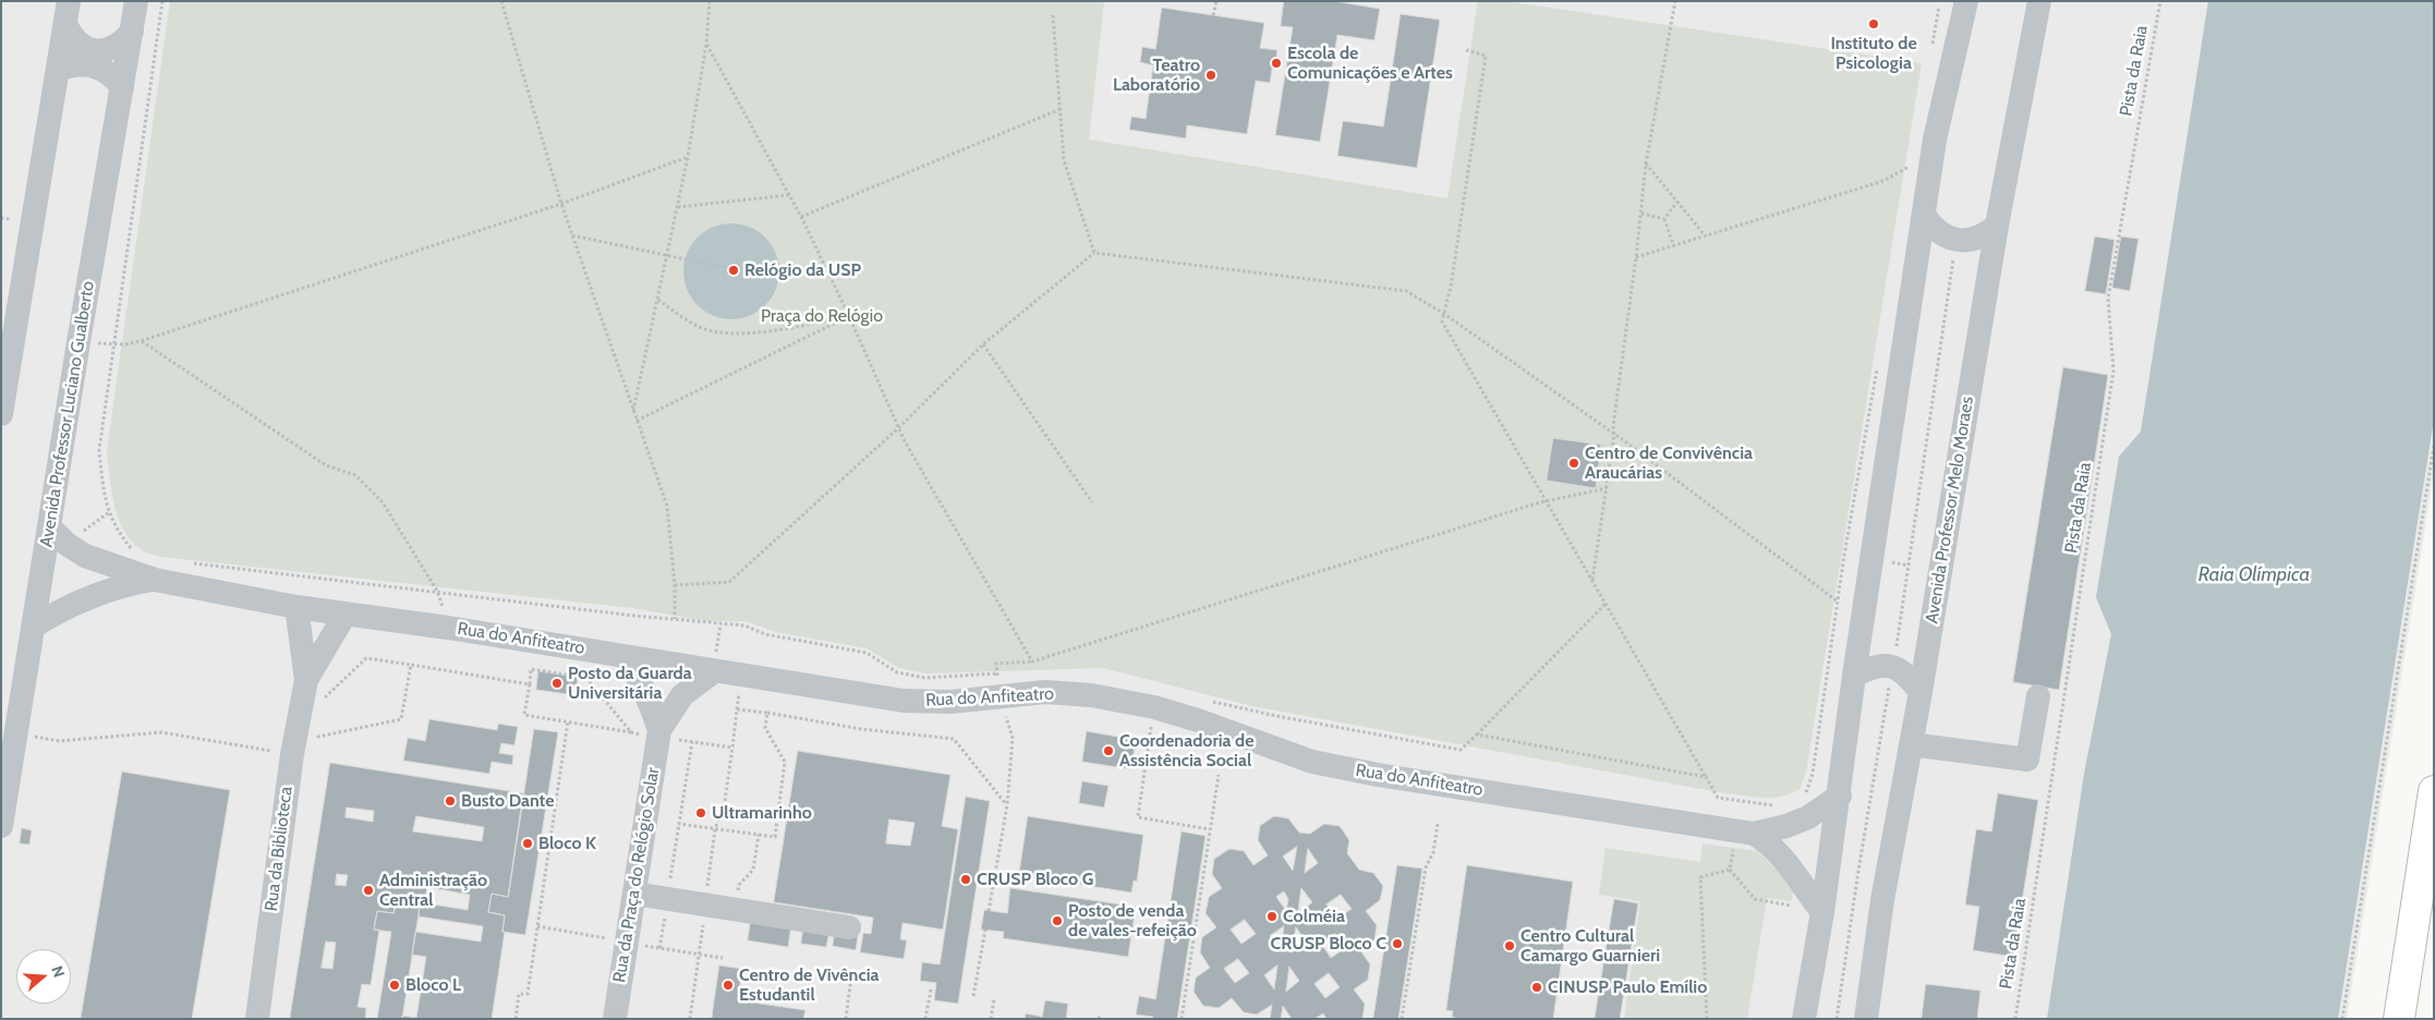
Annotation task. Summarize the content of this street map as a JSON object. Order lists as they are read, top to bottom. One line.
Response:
{"streets":{"street":["Avenida Professor Luciano Gualberto","Avenida Professor Melo Moraes","Rua do Anfiteatro","Rua da Biblioteca","Rua da Praça do Relógio Solar"],"path":["Pista da Raia"]},"crossings":[["Avenida Professor Luciano Gualberto","Rua do Anfiteatro"],["Rua do Anfiteatro","Rua da Biblioteca"],["Rua do Anfiteatro","Rua da Praça do Relógio Solar"]],"water":["Raia Olímpica"],"parks":["Praça do Relógio"],"places":["Instituto de Psicologia","Escola de Comunicações e Artes","Teatro Laboratório","Relógio da USP","Centro de Convivência Araucárias","Posto da Guarda Universitária","Coordenadoria de Assistência Social","Busto Dante","Ultramarinho","Bloco K","CRUSP Bloco G","Administração Central","Colméia","Posto de venda de vales-refeição","CRUSP Bloco C","Centro Cultural Camargo Guarnieri","Bloco L","Centro de Vivência Estudantil","CINUSP Paulo Emílio"],"north":"right"}
